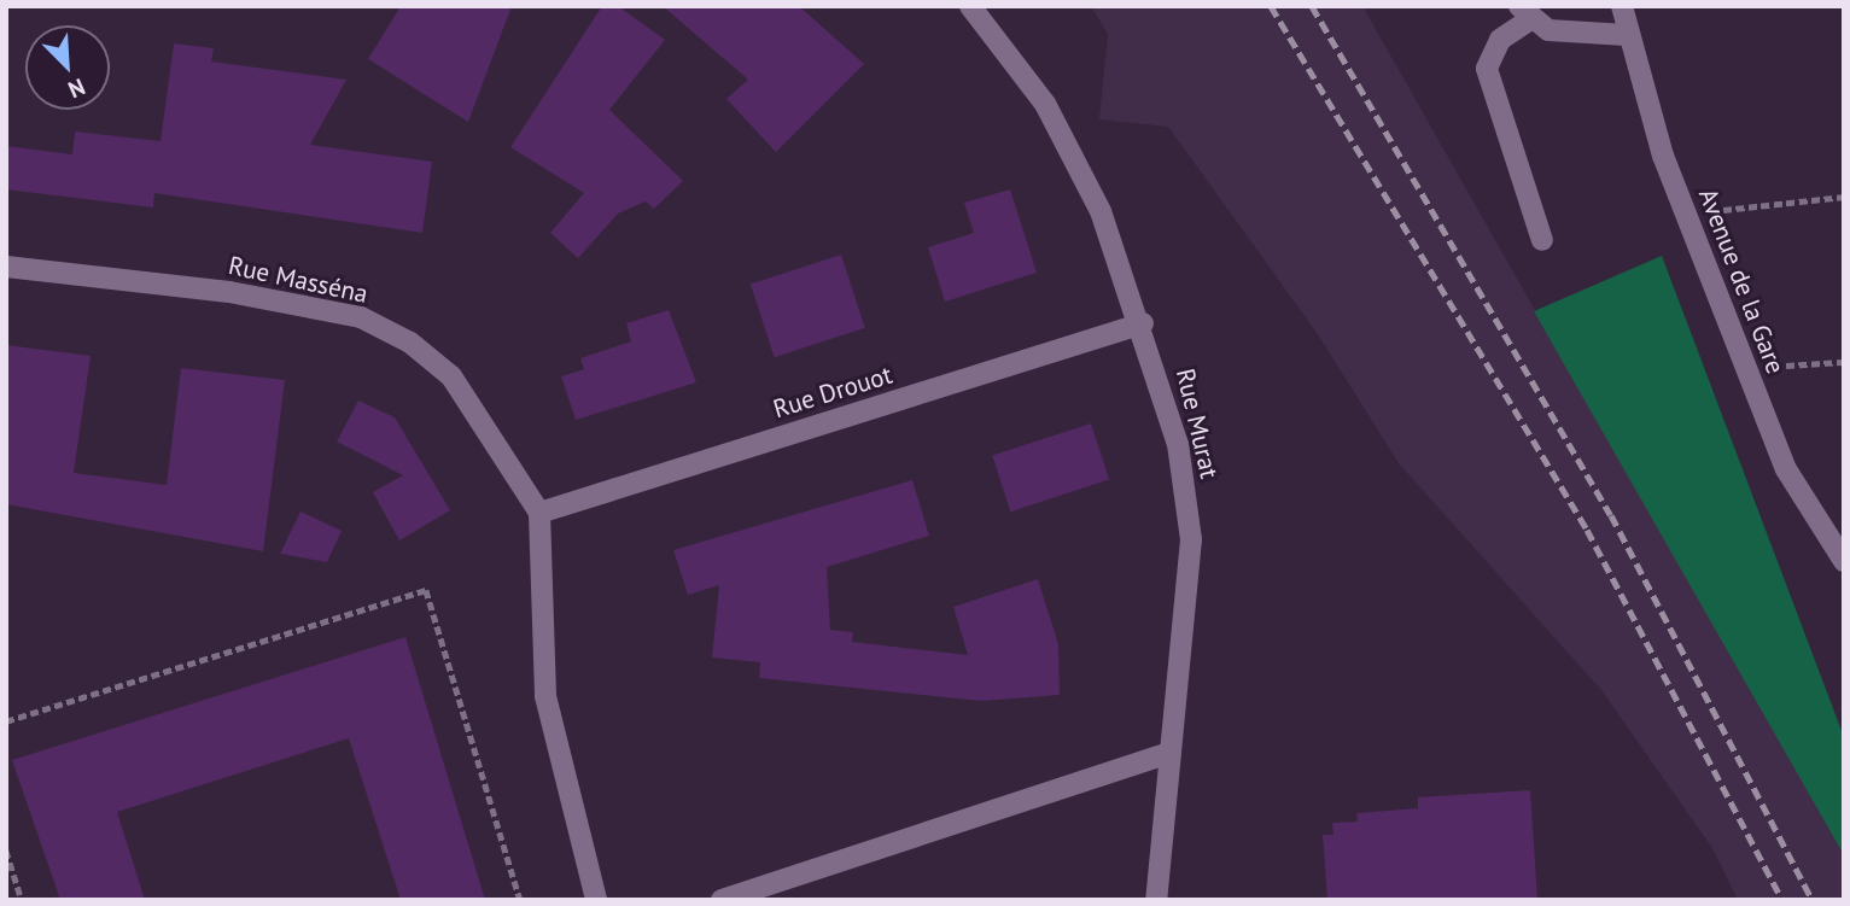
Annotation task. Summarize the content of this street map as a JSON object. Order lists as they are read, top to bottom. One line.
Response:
{"streets":{"street":["Rue Masséna","Avenue de la Gare","Rue Drouot","Rue Murat"]},"crossings":[["Rue Masséna","Rue Drouot"],["Rue Drouot","Rue Murat"]],"north":"bottom right"}
